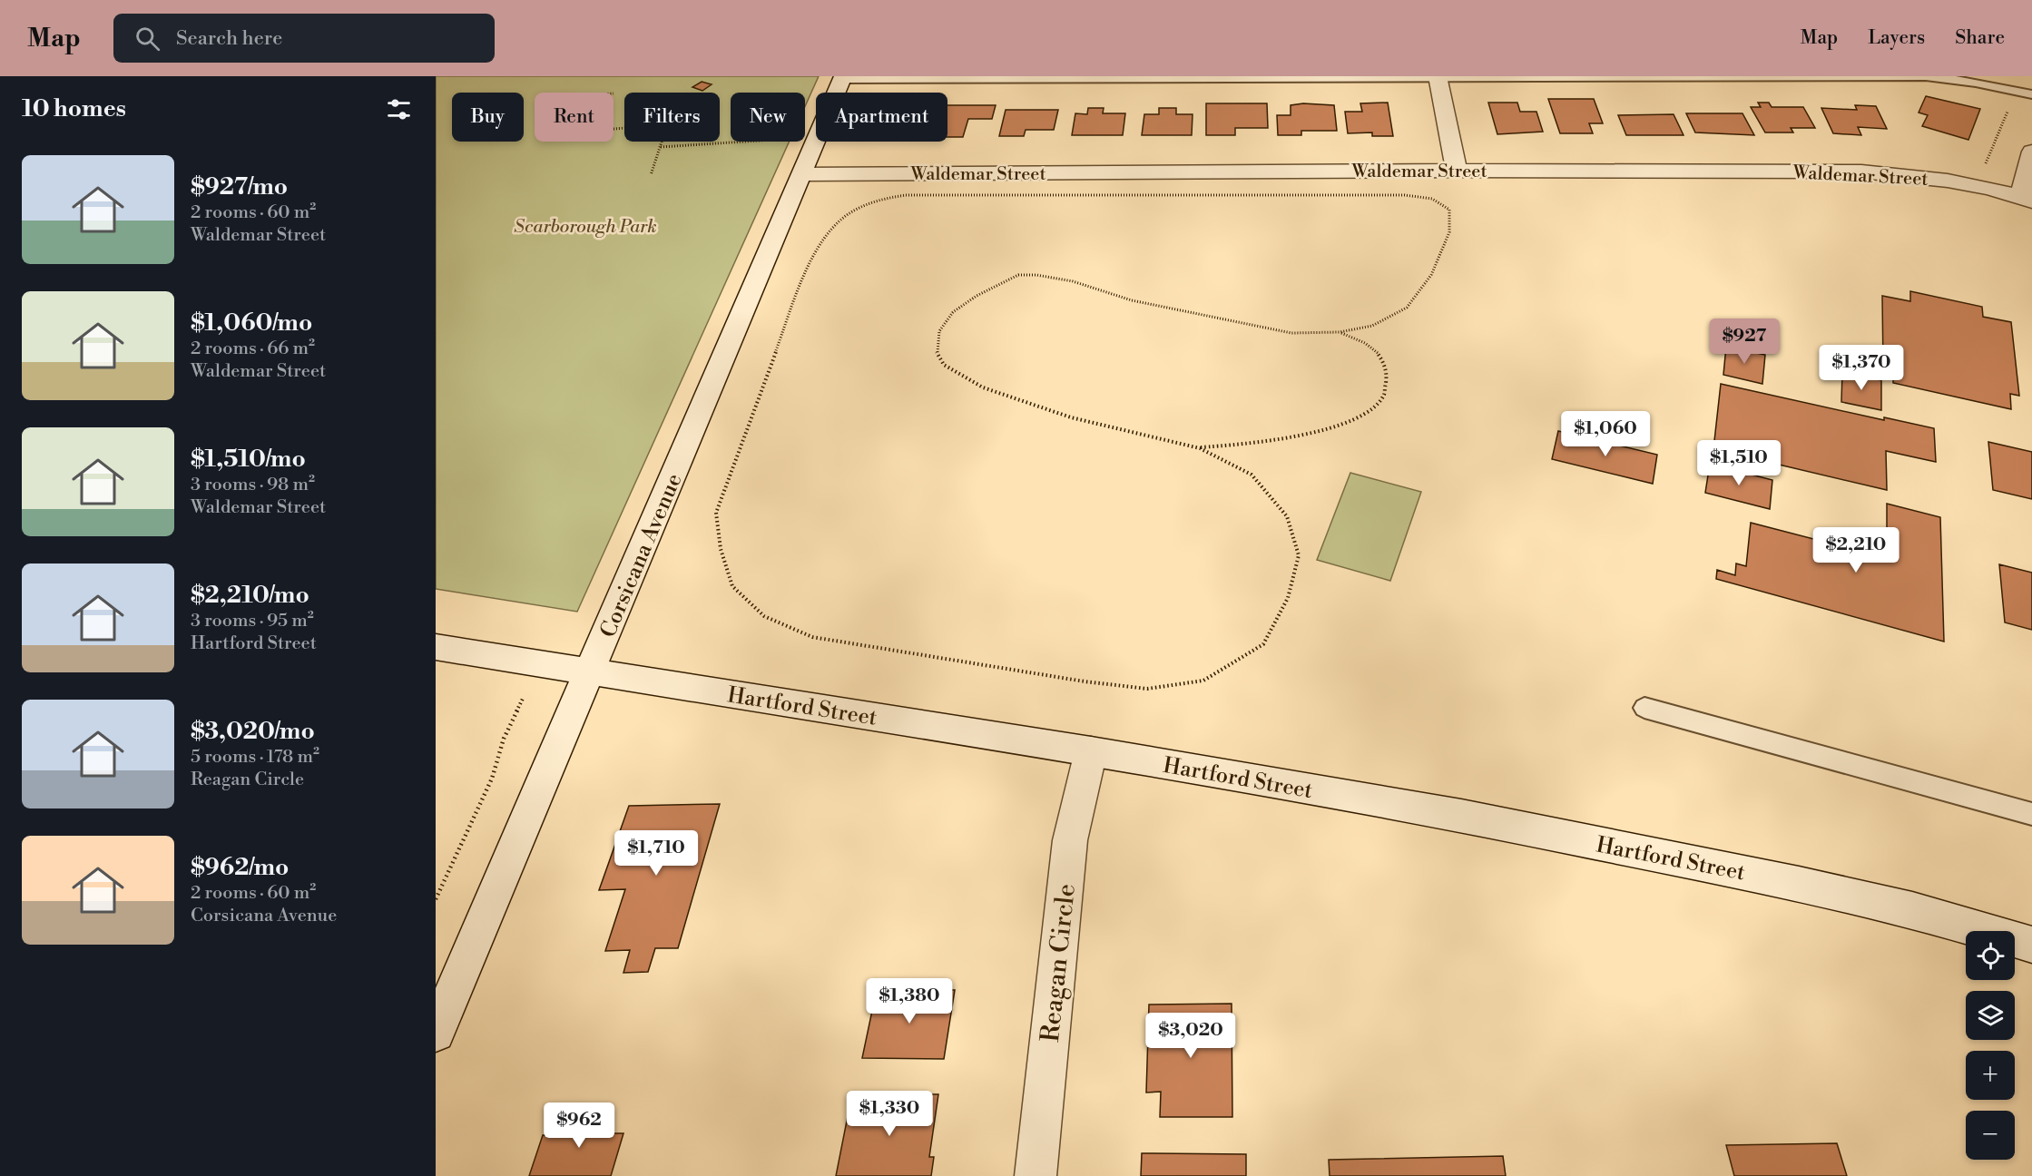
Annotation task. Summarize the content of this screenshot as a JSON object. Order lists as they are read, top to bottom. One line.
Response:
{"streets":{"street":["Waldemar Street","Corsicana Avenue","Hartford Street","Reagan Circle"]},"crossings":[["Waldemar Street","Corsicana Avenue"],["Corsicana Avenue","Hartford Street"],["Hartford Street","Reagan Circle"]],"parks":["Scarborough Park"],"page":{"header":"Map","search":"Search here","nav":["Map","Layers","Share"],"heading":"10 homes","chip":["Buy","Rent","Filters","New","Apartment"],"list":[{"name":"$927/mo","note":"2 rooms · 60 m² · Waldemar Street"},{"name":"$1,060/mo","note":"2 rooms · 66 m² · Waldemar Street"},{"name":"$1,510/mo","note":"3 rooms · 98 m² · Waldemar Street"},{"name":"$2,210/mo","note":"3 rooms · 95 m² · Hartford Street"},{"name":"$3,020/mo","note":"5 rooms · 178 m² · Reagan Circle"},{"name":"$962/mo","note":"2 rooms · 60 m² · Corsicana Avenue"}],"price":["$927","$1,370","$1,060","$1,510","$2,210","$1,710","$1,380","$3,020","$1,330","$962"],"map_buttons":["+","−"]}}
